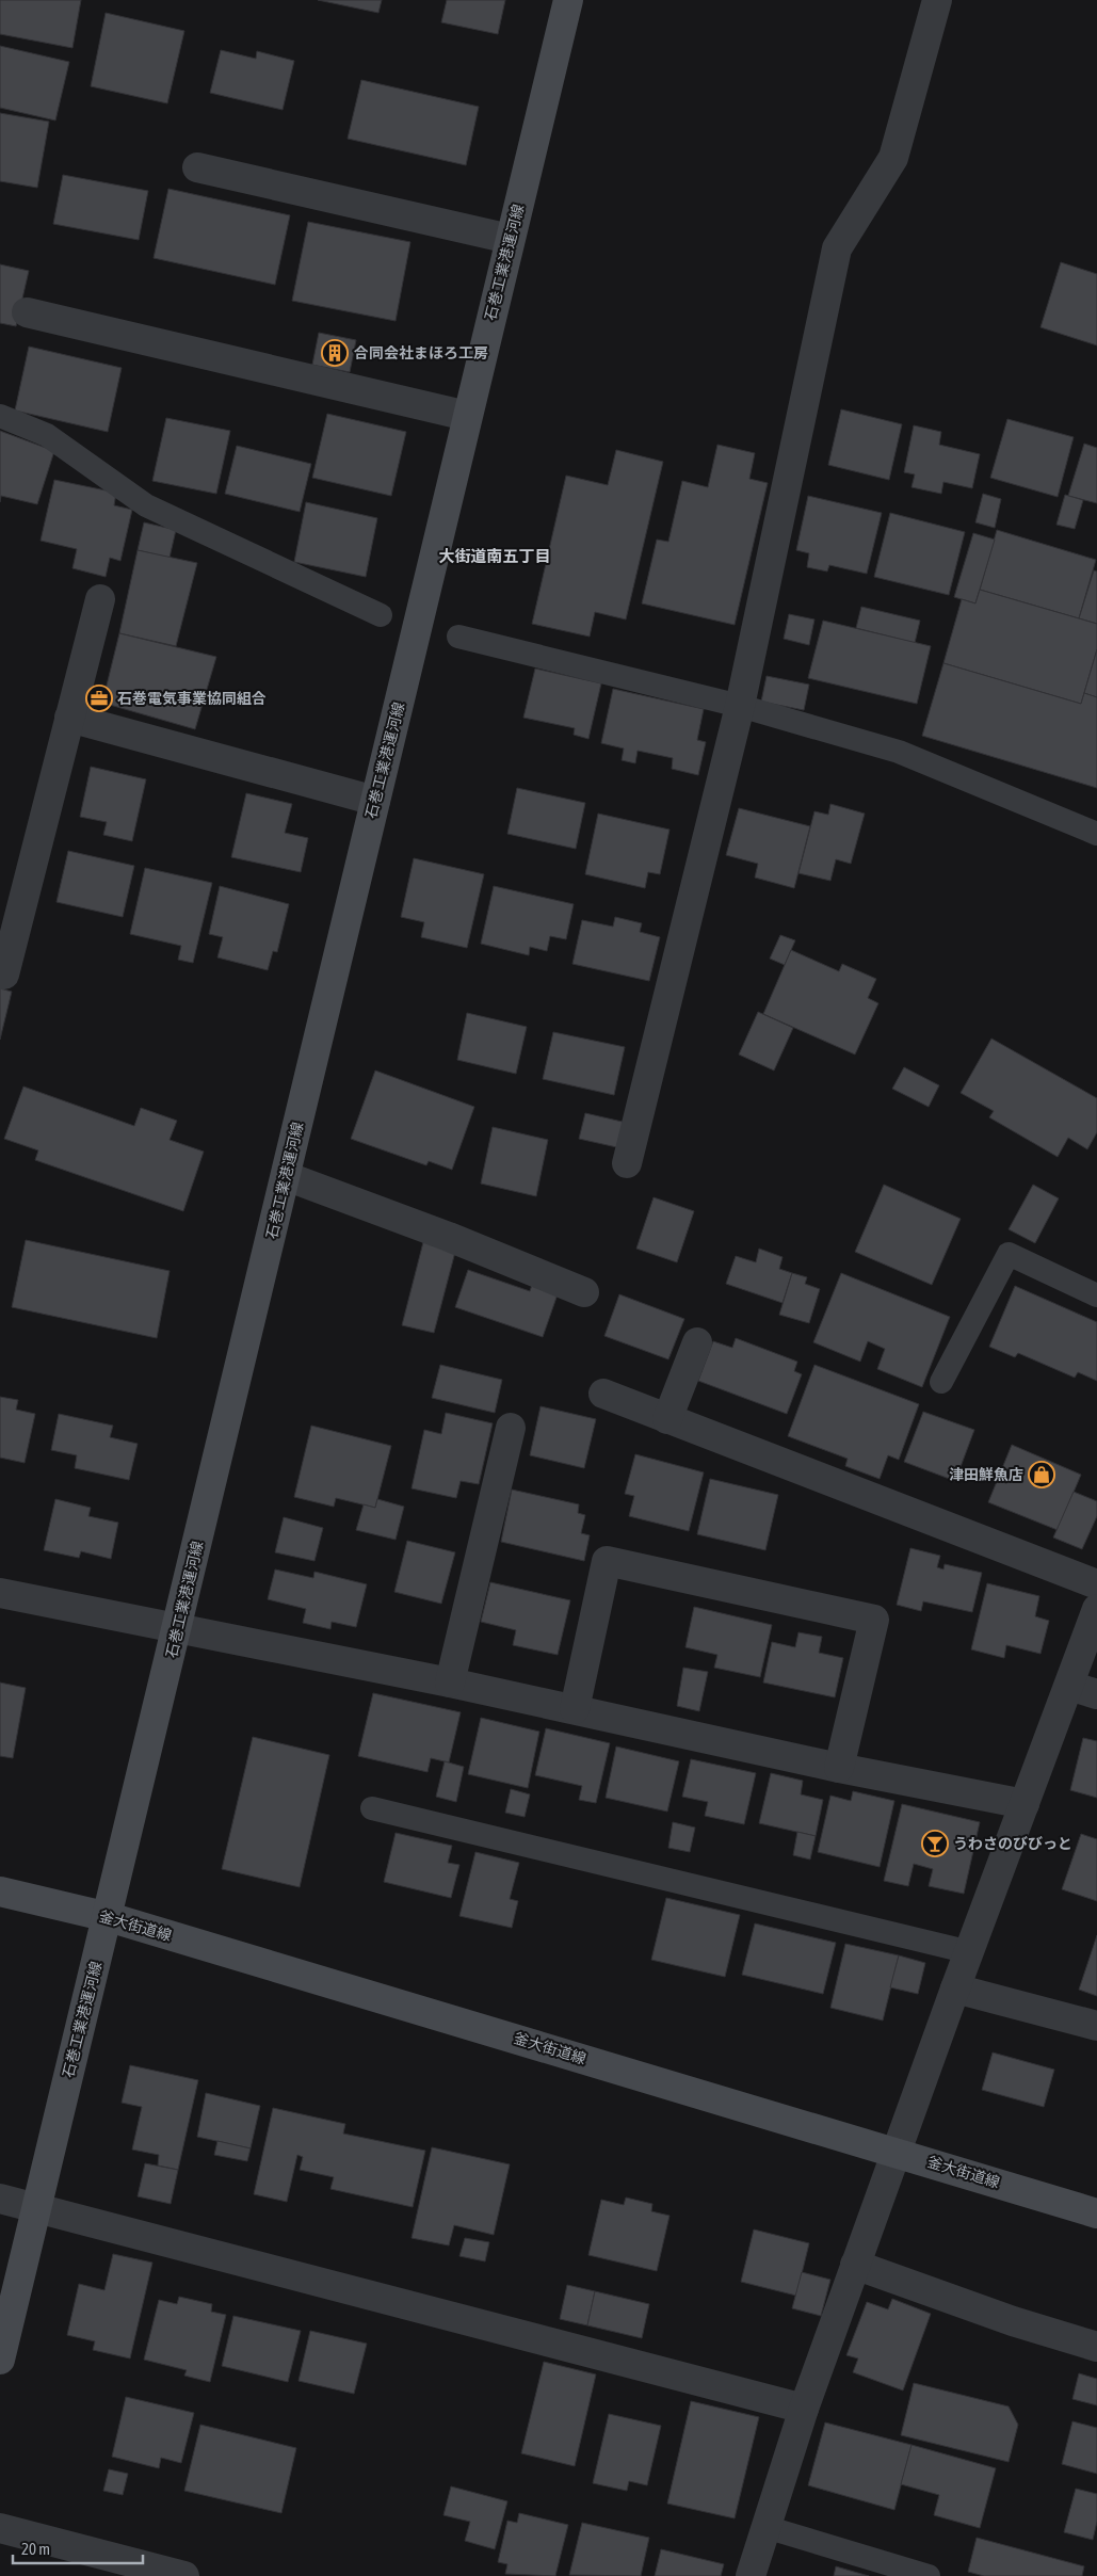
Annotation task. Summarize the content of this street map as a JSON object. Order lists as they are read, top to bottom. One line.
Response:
{"streets":{"street":["石巻工業港運河線","釜大街道線"]},"crossings":[["石巻工業港運河線","釜大街道線"]],"districts":["大街道南五丁目"],"places":{"building":["合同会社まほろ工房"],"office":["石巻電気事業協同組合"],"shop":["津田鮮魚店"],"bar":["うわさのびびっと"]},"scale_bar":"20 m"}
